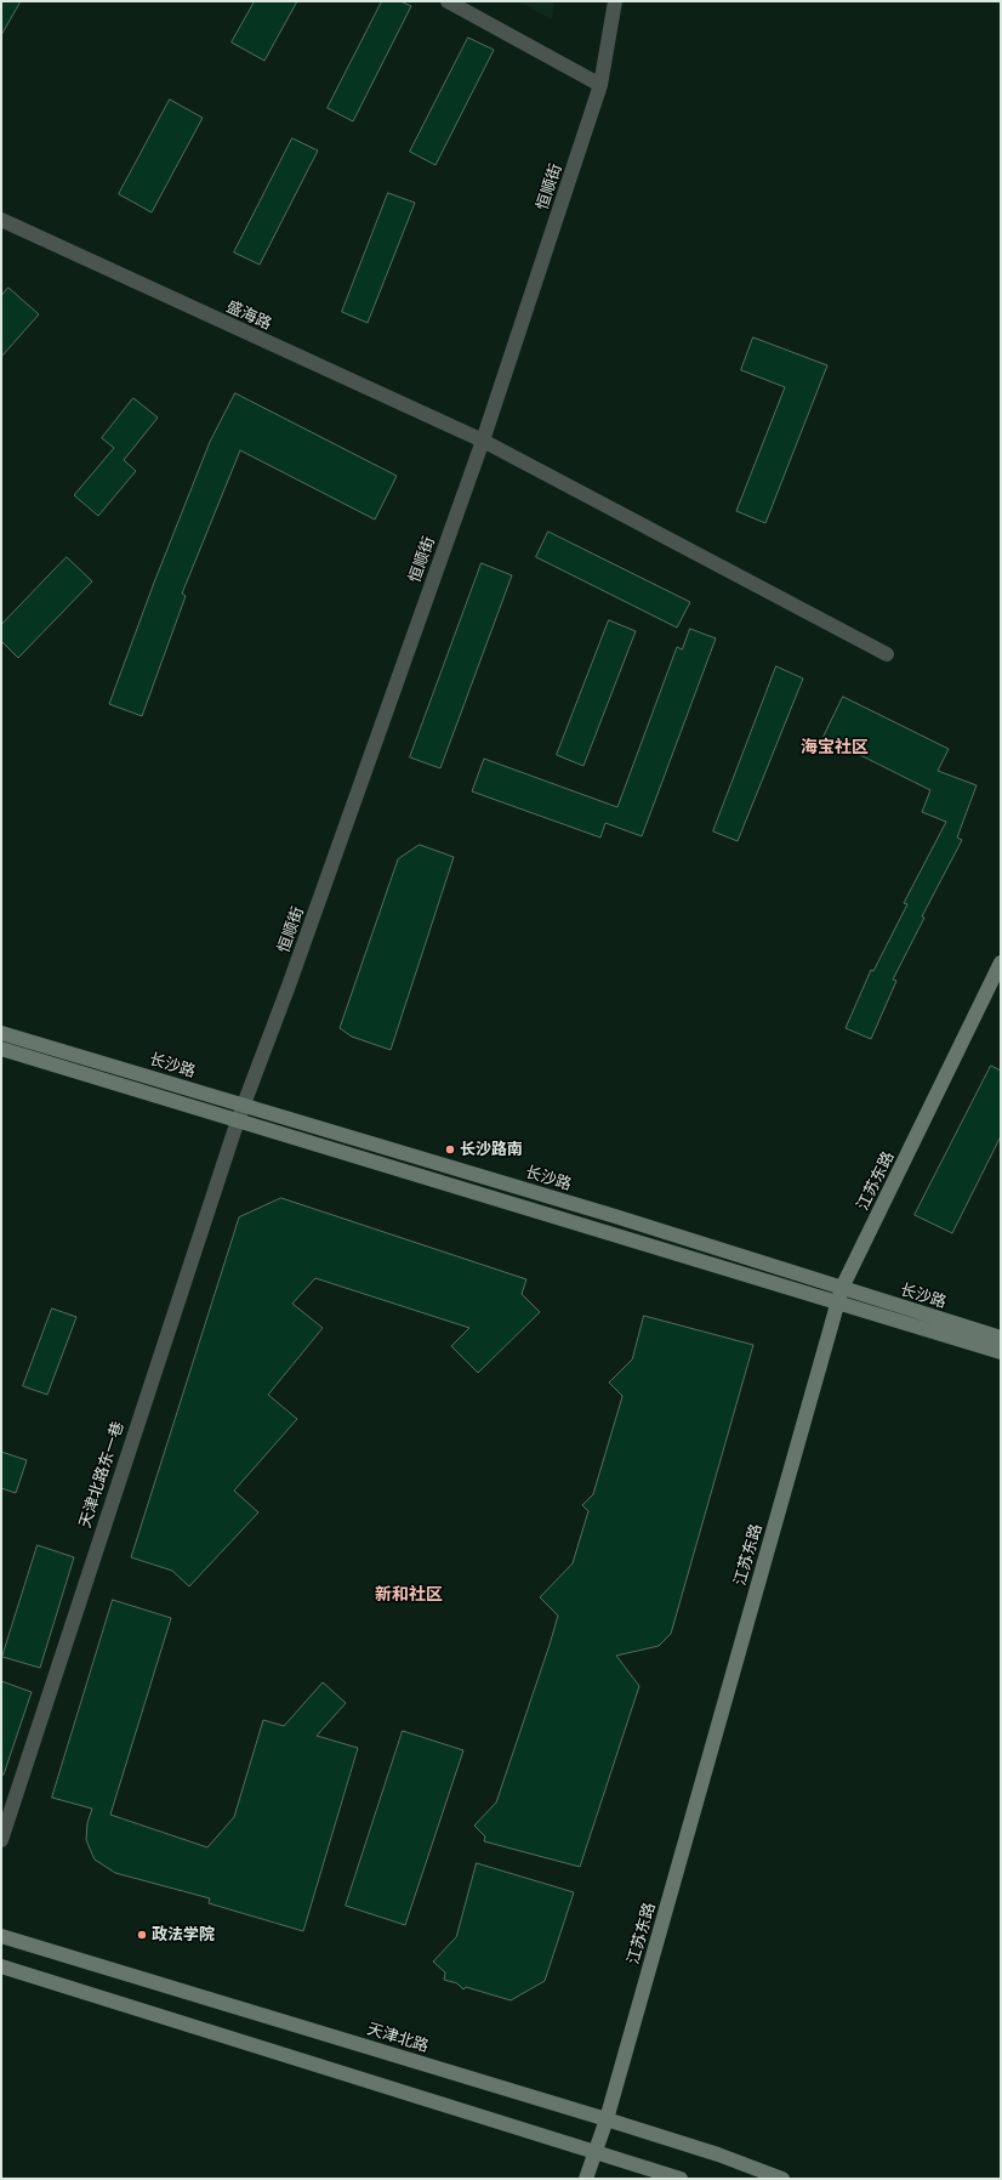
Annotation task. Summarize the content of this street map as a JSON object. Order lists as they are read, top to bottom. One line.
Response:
{"streets":{"street":["恒顺街","盛海路","长沙路","江苏东路","天津北路东一巷","天津北路"]},"crossings":[["恒顺街","盛海路"],["恒顺街","长沙路"],["恒顺街","天津北路东一巷"],["长沙路","江苏东路"],["长沙路","天津北路东一巷"],["江苏东路","天津北路"]],"districts":["海宝社区","新和社区"],"places":["长沙路南","政法学院"]}
